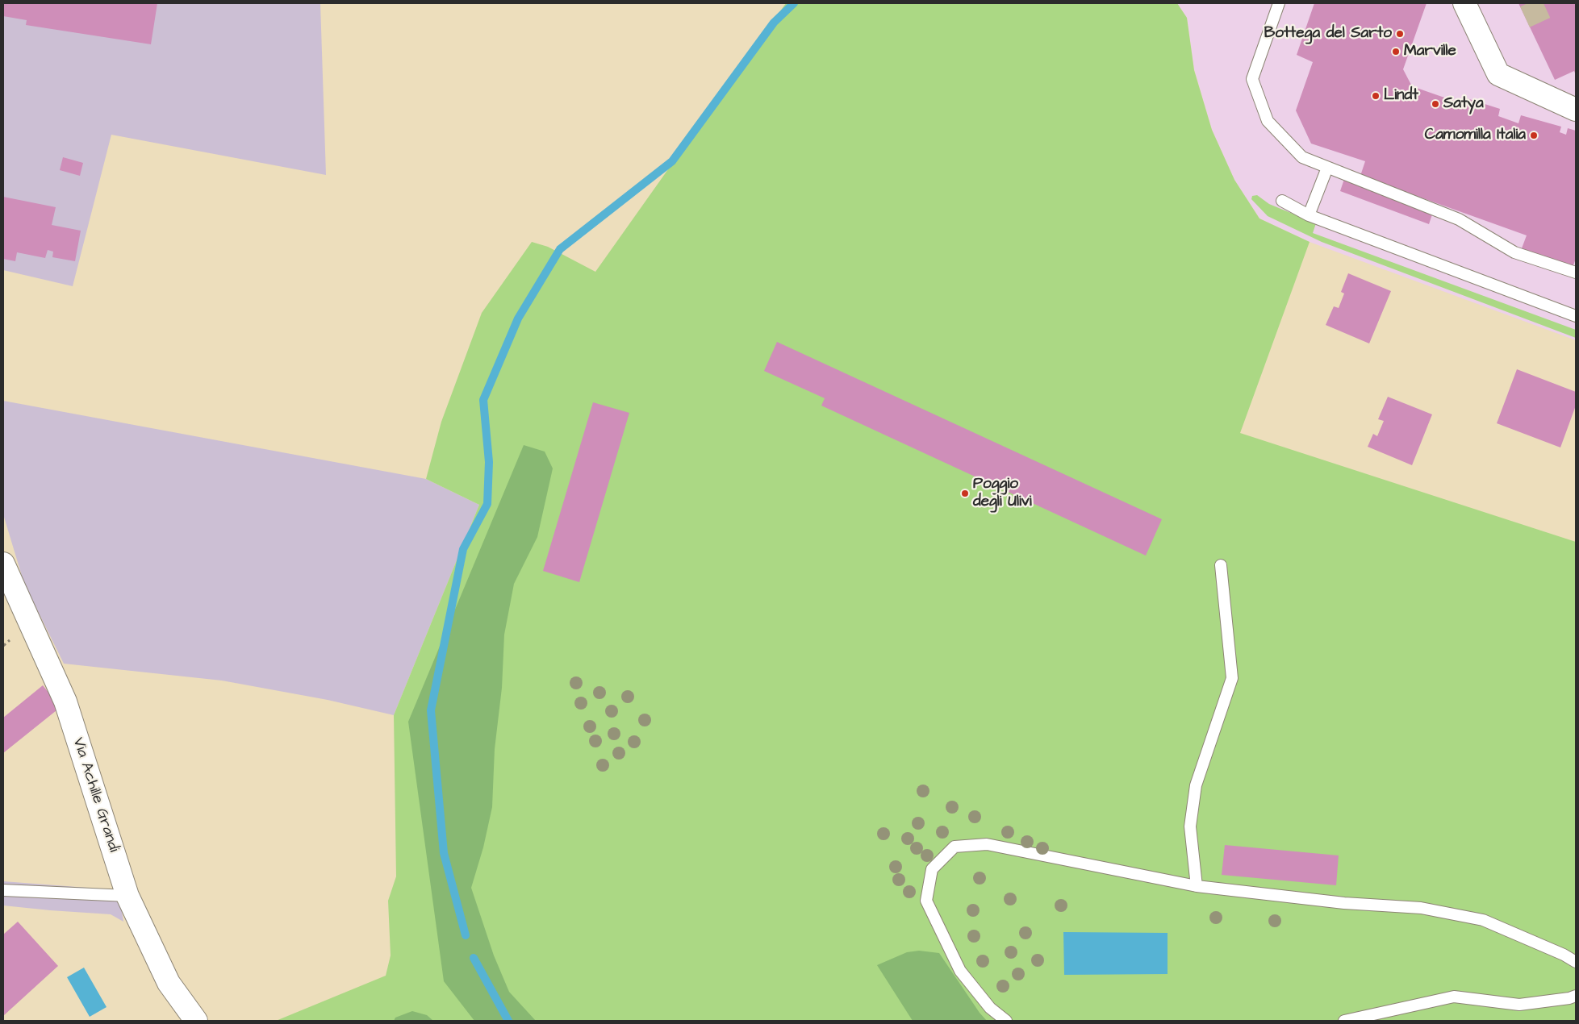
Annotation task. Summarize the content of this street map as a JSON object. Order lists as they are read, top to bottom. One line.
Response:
{"streets":{"street":["Via Achille Grandi"]},"places":["Bottega del Sarto","Marville","Lindt","Satya","Camomilla Italia","Poggio degli Ulivi"]}
